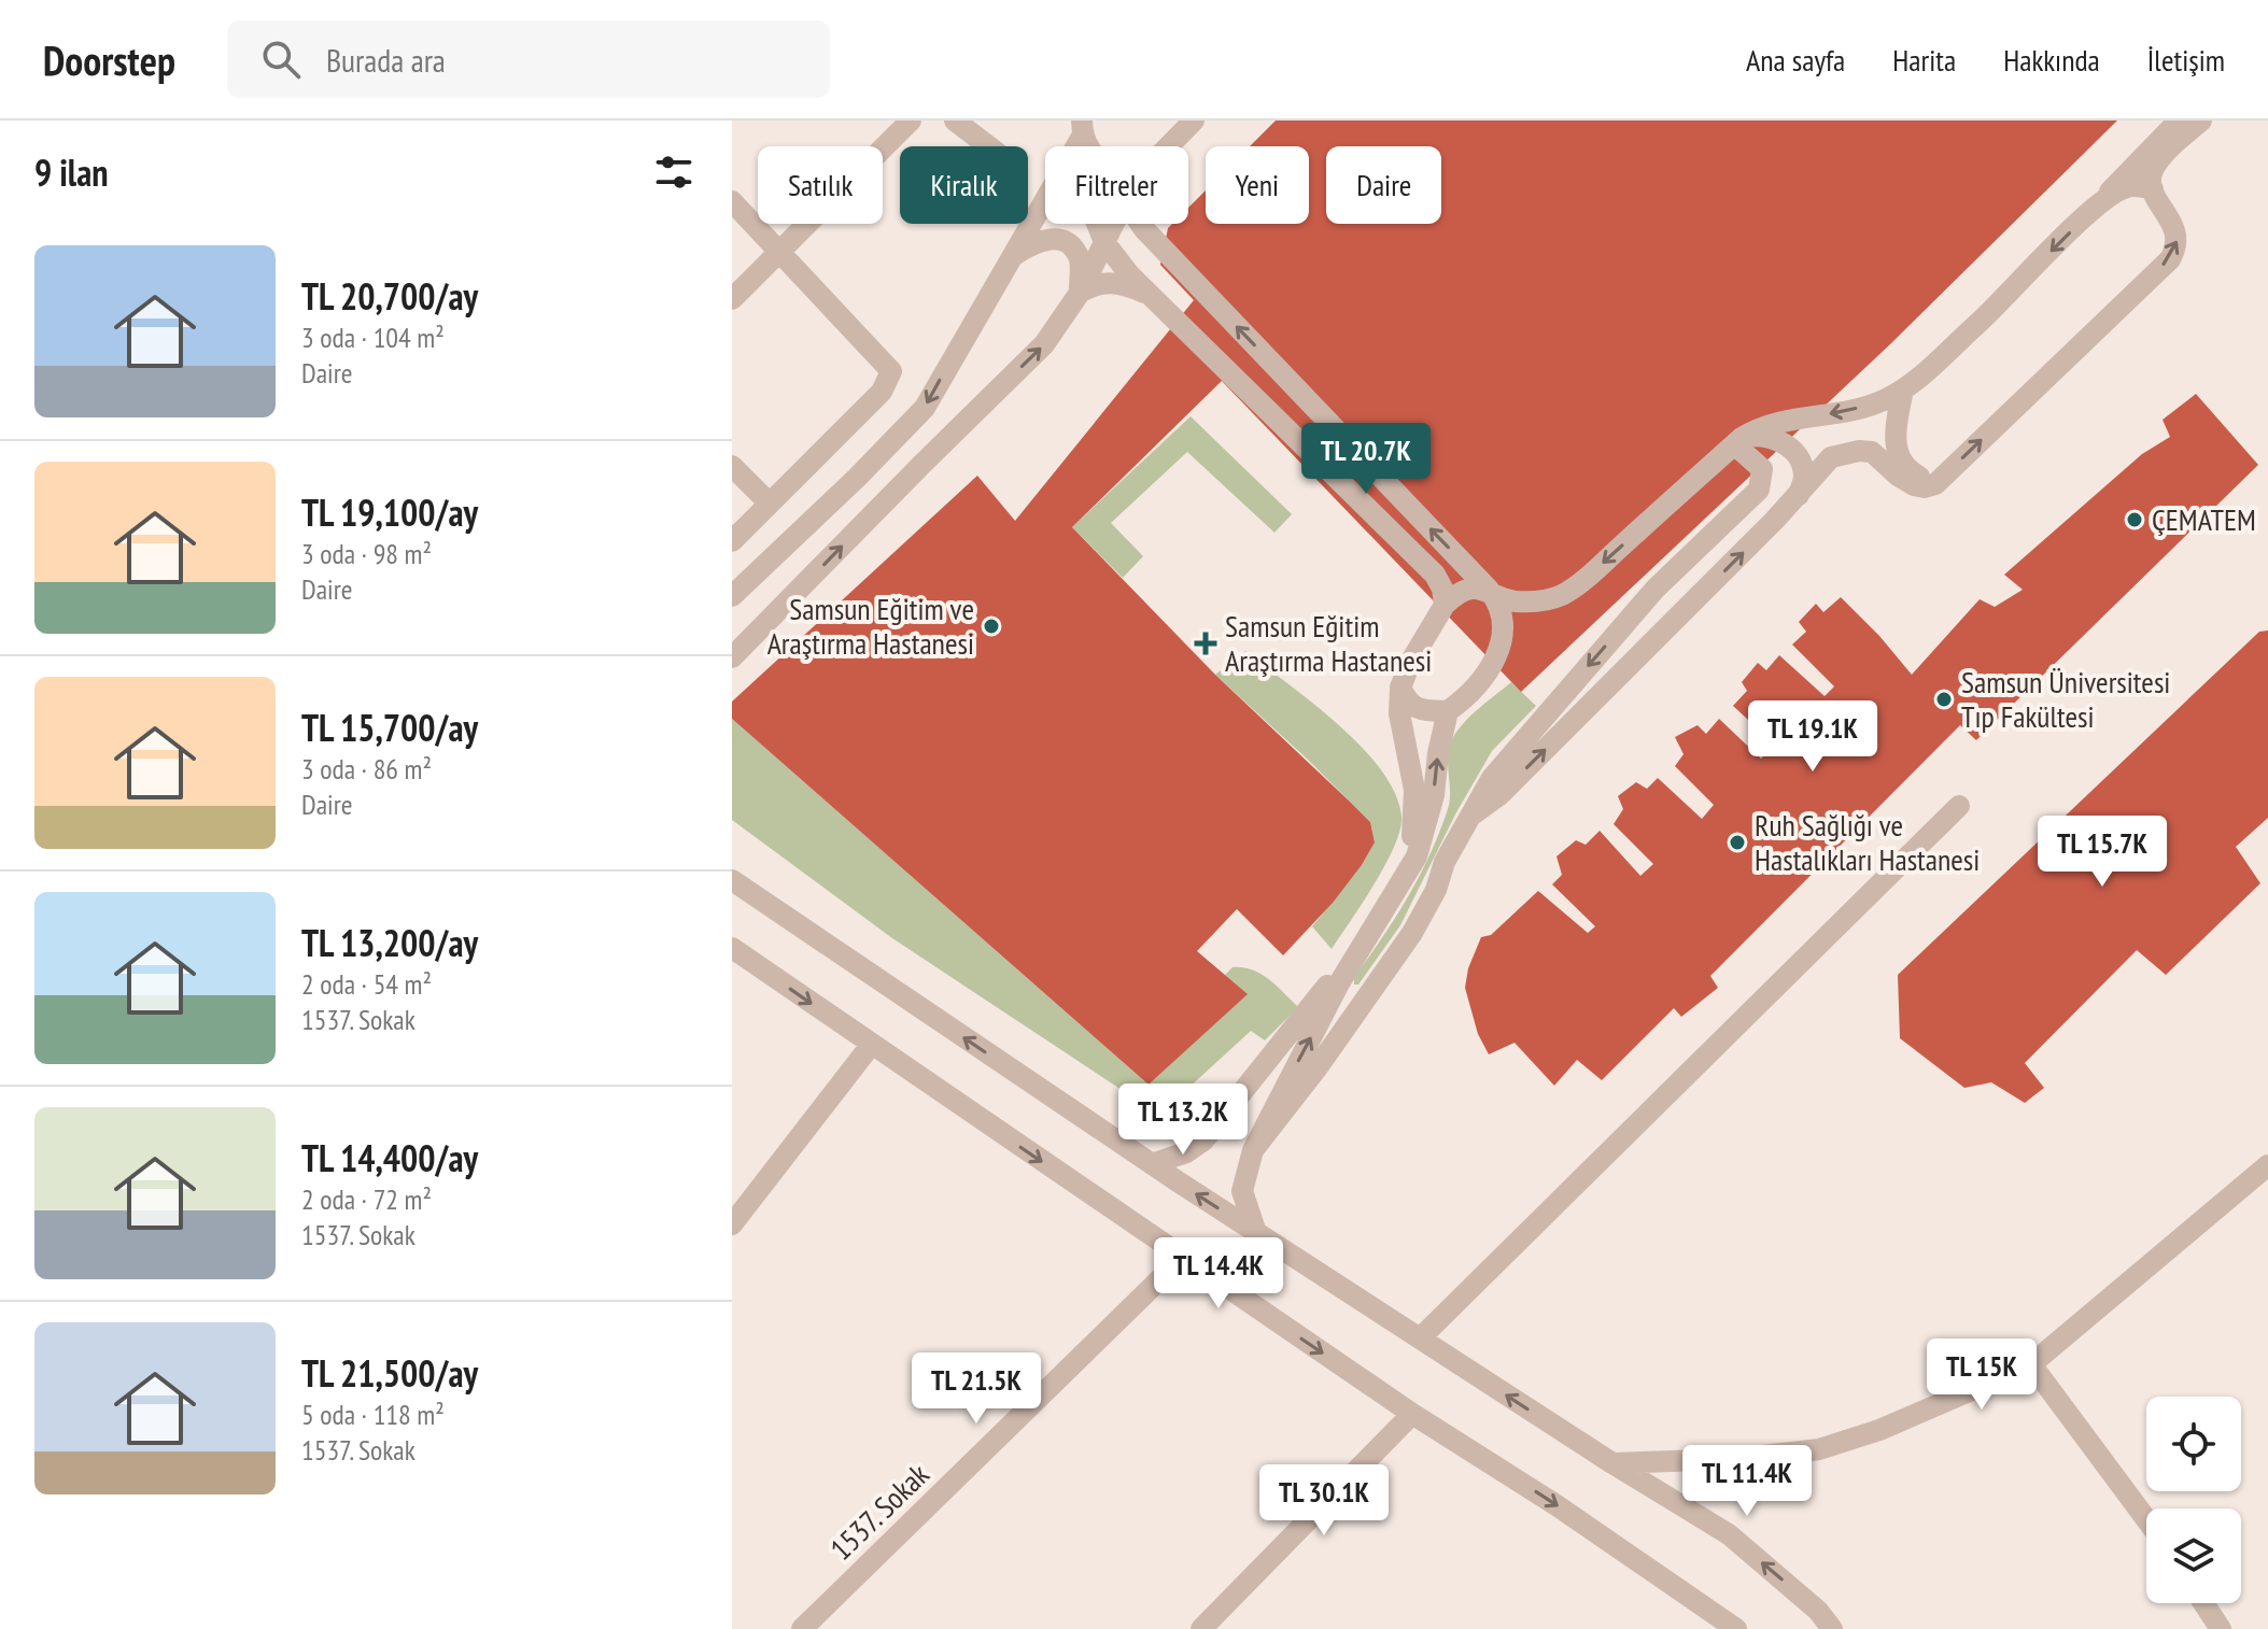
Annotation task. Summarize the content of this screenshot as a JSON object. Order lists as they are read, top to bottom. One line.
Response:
{"streets":{"street":["1537. Sokak"]},"places":{"other":["ÇEMATEM","Samsun Eğitim ve Araştırma Hastanesi","Samsun Üniversitesi Tıp Fakültesi","Ruh Sağlığı ve Hastalıkları Hastanesi"],"health":["Samsun Eğitim Araştırma Hastanesi"]},"page":{"header":"Doorstep","search":"Burada ara","nav":["Ana sayfa","Harita","Hakkında","İletişim"],"heading":"9 ilan","chip":["Satılık","Kiralık","Filtreler","Yeni","Daire"],"list":[{"name":"TL 20,700/ay","note":"3 oda · 104 m² · Daire"},{"name":"TL 19,100/ay","note":"3 oda · 98 m² · Daire"},{"name":"TL 15,700/ay","note":"3 oda · 86 m² · Daire"},{"name":"TL 13,200/ay","note":"2 oda · 54 m² · 1537. Sokak"},{"name":"TL 14,400/ay","note":"2 oda · 72 m² · 1537. Sokak"},{"name":"TL 21,500/ay","note":"5 oda · 118 m² · 1537. Sokak"}],"price":["TL 20.7K","TL 19.1K","TL 15.7K","TL 13.2K","TL 14.4K","TL 15K","TL 21.5K","TL 11.4K","TL 30.1K"]}}
